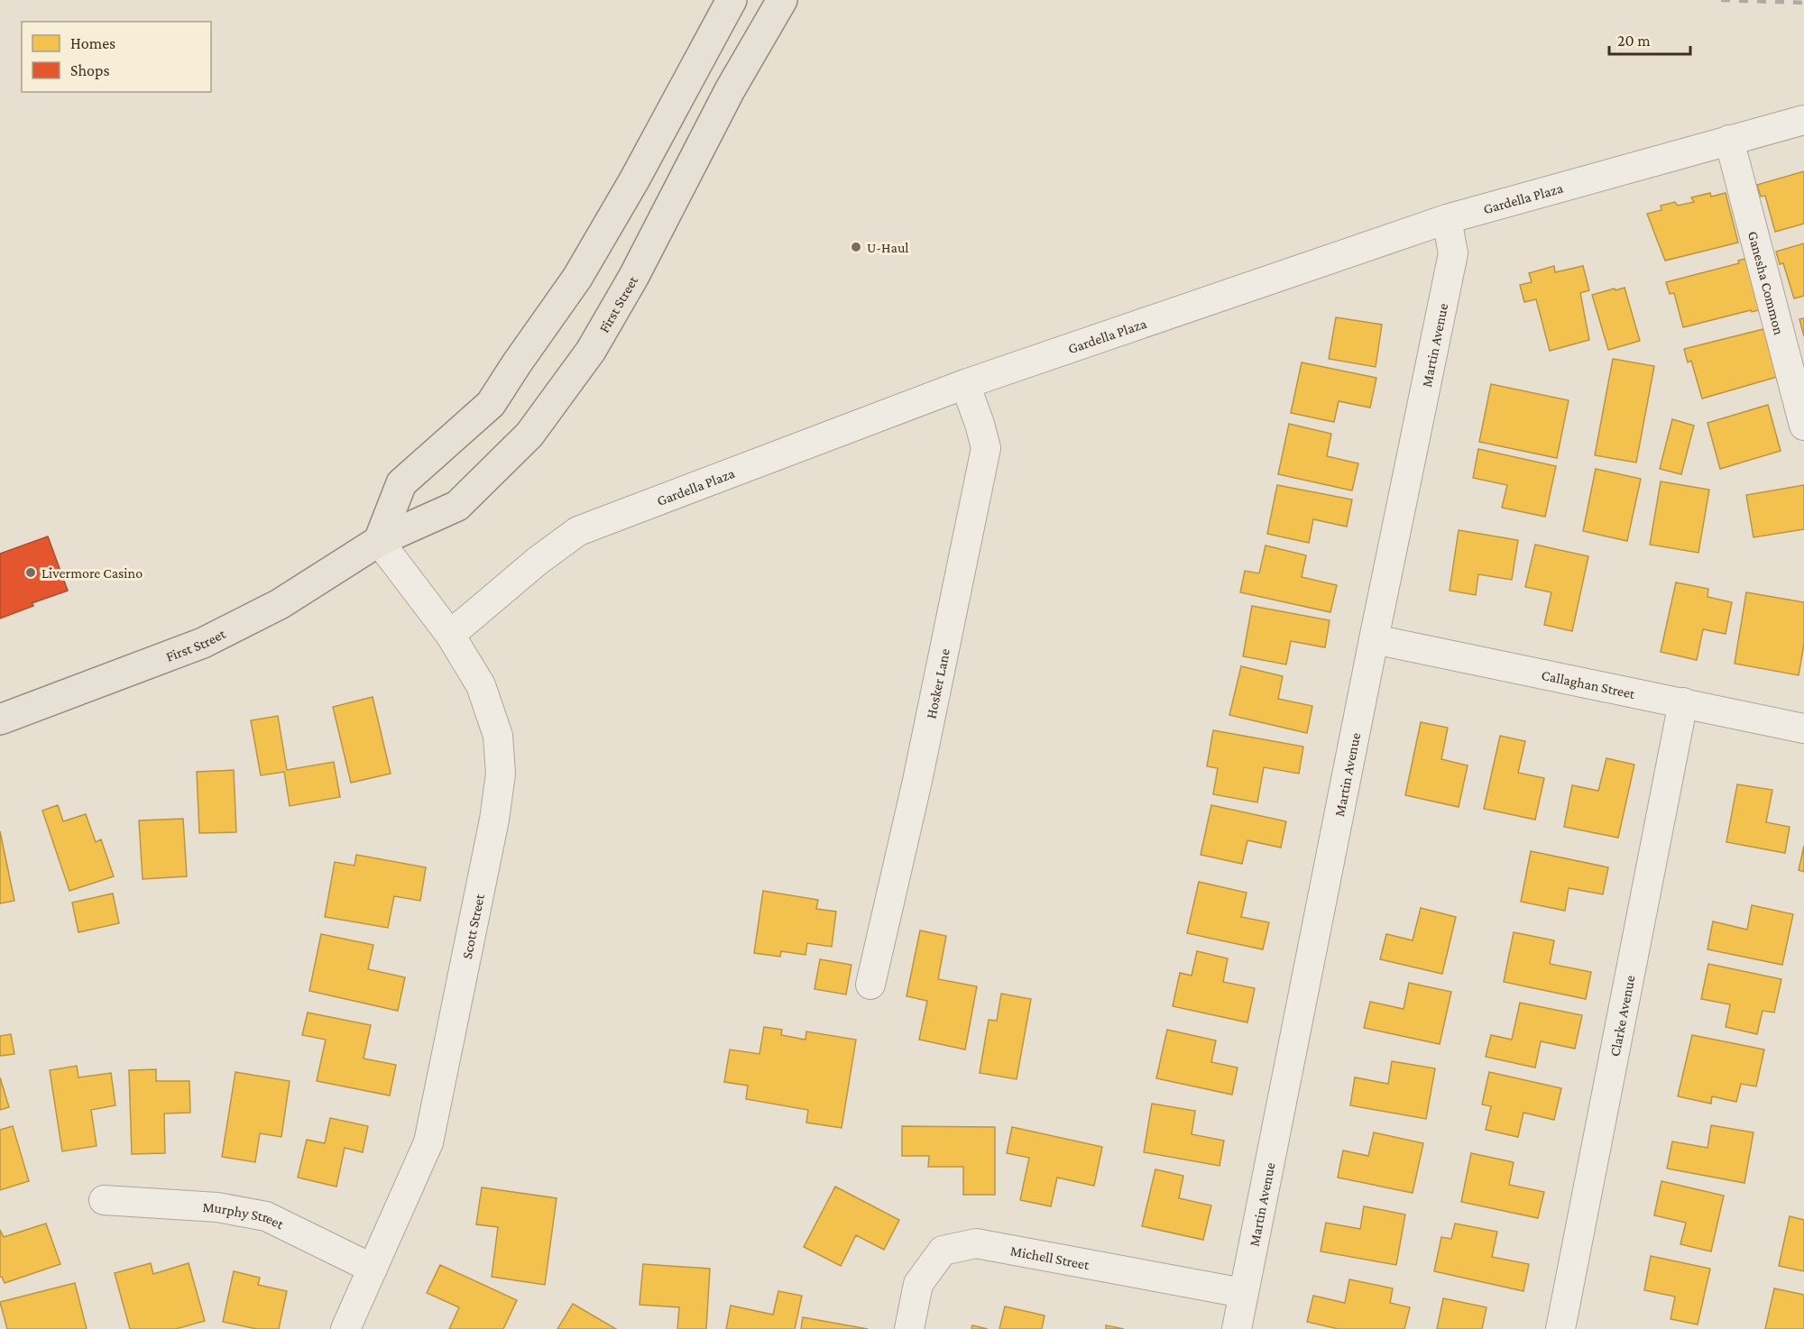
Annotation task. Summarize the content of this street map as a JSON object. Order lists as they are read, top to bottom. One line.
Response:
{"streets":{"main road":["First Street"],"street":["Gardella Plaza","Ganesha Common","Martin Avenue","Hosker Lane","Callaghan Street","Scott Street","Clarke Avenue","Murphy Street","Michell Street"]},"crossings":[["Gardella Plaza","Ganesha Common"],["Gardella Plaza","Martin Avenue"],["Gardella Plaza","Hosker Lane"],["Gardella Plaza","Scott Street"],["First Street","Scott Street"],["Martin Avenue","Callaghan Street"],["Martin Avenue","Michell Street"],["Callaghan Street","Clarke Avenue"],["Scott Street","Murphy Street"]],"places":["U-Haul","Livermore Casino"],"legend":["Homes","Shops"],"scale_bar":"20 m"}
